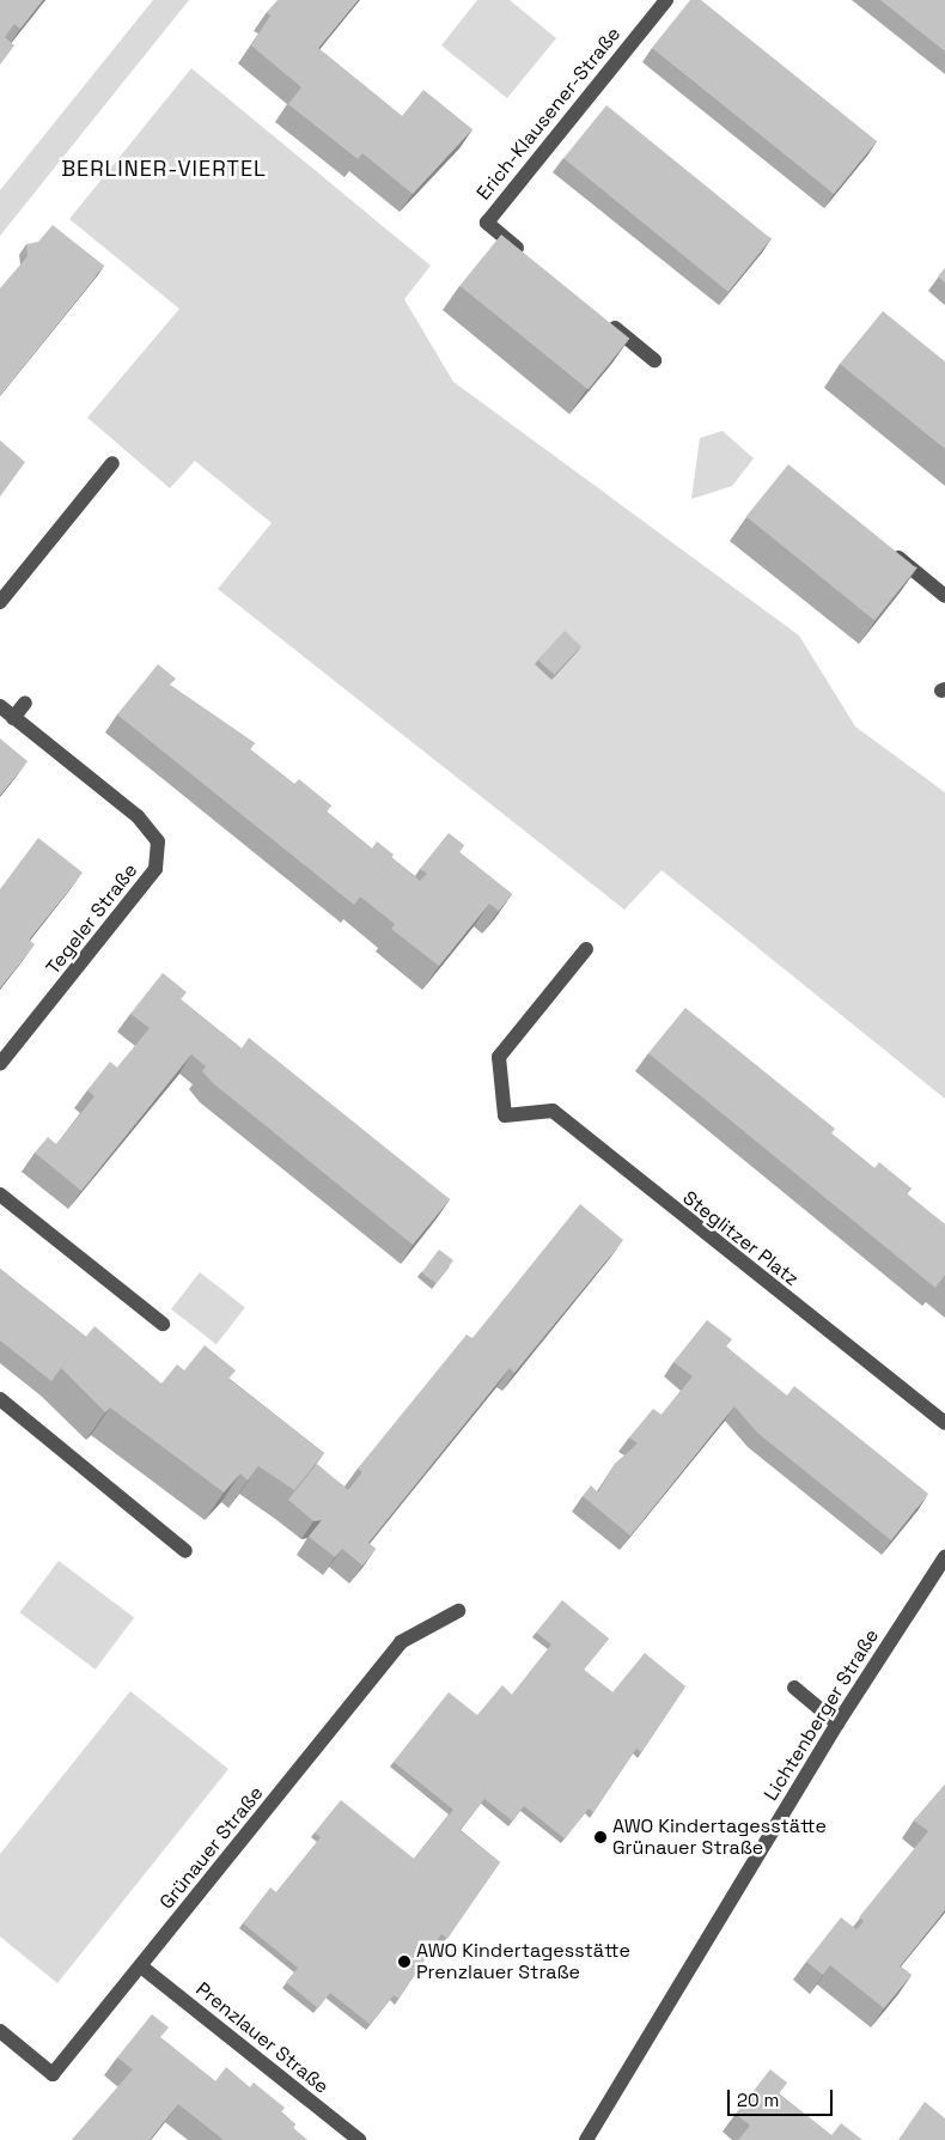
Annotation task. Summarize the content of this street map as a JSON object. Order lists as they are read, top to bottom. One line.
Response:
{"streets":{"street":["Erich-Klausener-Straße","Tegeler Straße","Steglitzer Platz","Lichtenberger Straße","Grünauer Straße","Prenzlauer Straße"]},"crossings":[["Grünauer Straße","Prenzlauer Straße"]],"districts":["BERLINER-VIERTEL"],"places":["AWO Kindertagesstätte Grünauer Straße","AWO Kindertagesstätte Prenzlauer Straße"],"scale_bar":"20 m"}
